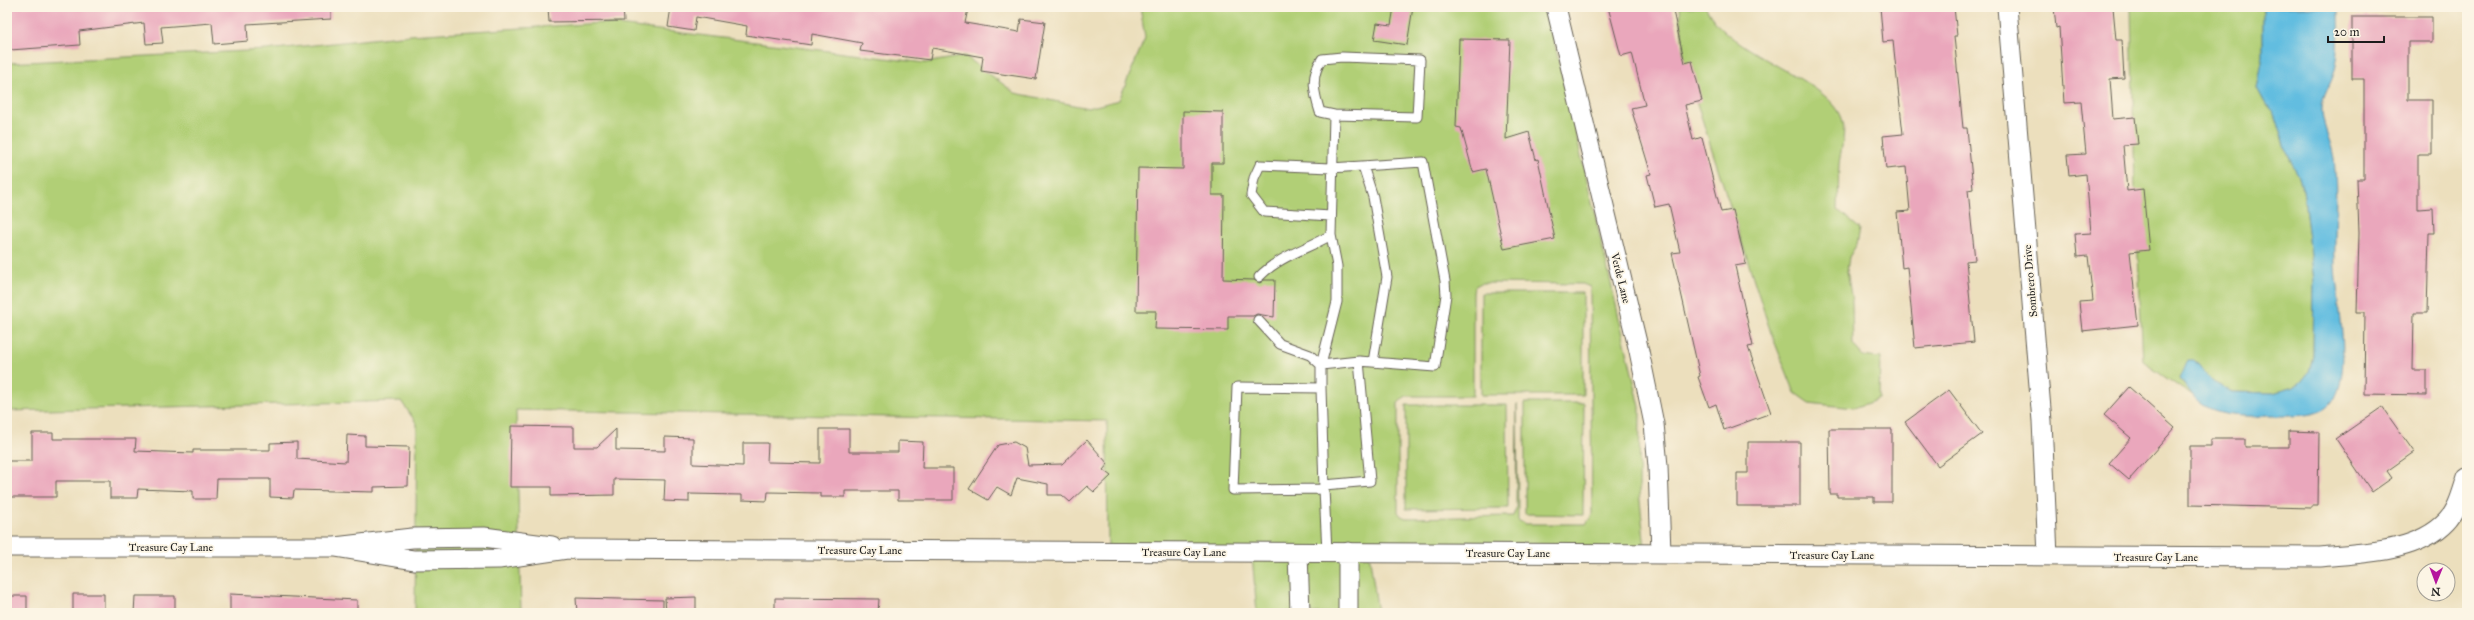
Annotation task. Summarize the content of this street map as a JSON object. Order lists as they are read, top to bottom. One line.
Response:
{"streets":{"street":["Verde Lane","Sombrero Drive","Treasure Cay Lane"]},"crossings":[["Verde Lane","Treasure Cay Lane"],["Sombrero Drive","Treasure Cay Lane"]],"scale_bar":"20 m","north":"bottom"}
